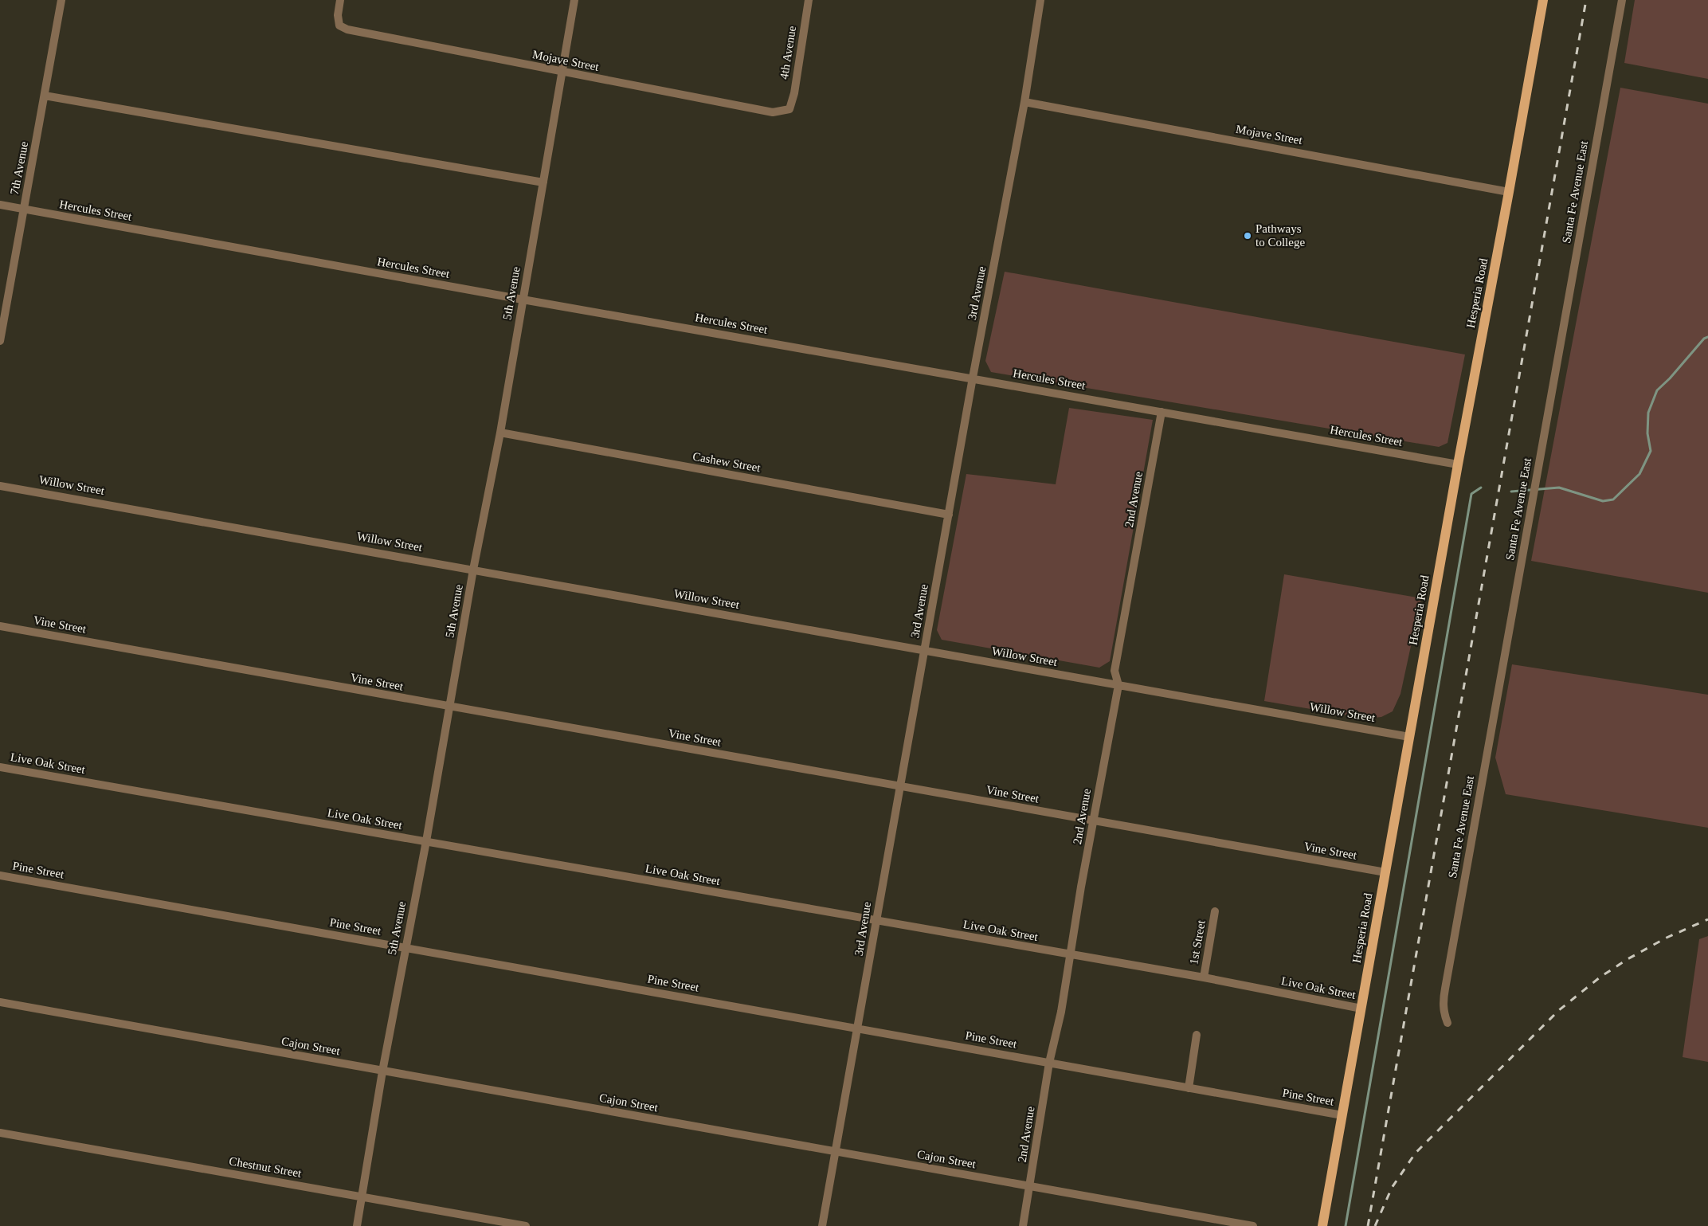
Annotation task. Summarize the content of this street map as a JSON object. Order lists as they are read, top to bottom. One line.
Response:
{"streets":{"main road":["Hesperia Road"],"street":["4th Avenue","Mojave Street","7th Avenue","Santa Fe Avenue East","Hercules Street","5th Avenue","3rd Avenue","Cashew Street","Willow Street","2nd Avenue","Vine Street","Live Oak Street","Pine Street","1st Street","Cajon Street","Chestnut Street"]},"crossings":[["4th Avenue","Mojave Street"],["Mojave Street","5th Avenue"],["Mojave Street","3rd Avenue"],["Mojave Street","Hesperia Road"],["7th Avenue","Hercules Street"],["Hercules Street","5th Avenue"],["Hercules Street","3rd Avenue"],["Hercules Street","Hesperia Road"],["Hercules Street","2nd Avenue"],["5th Avenue","Cashew Street"],["5th Avenue","Willow Street"],["5th Avenue","Vine Street"],["5th Avenue","Live Oak Street"],["5th Avenue","Pine Street"],["5th Avenue","Cajon Street"],["5th Avenue","Chestnut Street"],["3rd Avenue","Cashew Street"],["3rd Avenue","Willow Street"],["3rd Avenue","Vine Street"],["3rd Avenue","Live Oak Street"],["3rd Avenue","Pine Street"],["3rd Avenue","Cajon Street"],["Hesperia Road","Willow Street"],["Hesperia Road","Vine Street"],["Hesperia Road","Live Oak Street"],["Hesperia Road","Pine Street"],["Willow Street","2nd Avenue"],["2nd Avenue","Vine Street"],["2nd Avenue","Live Oak Street"],["2nd Avenue","Pine Street"],["2nd Avenue","Cajon Street"],["Live Oak Street","1st Street"]],"places":["Pathways to College"]}
